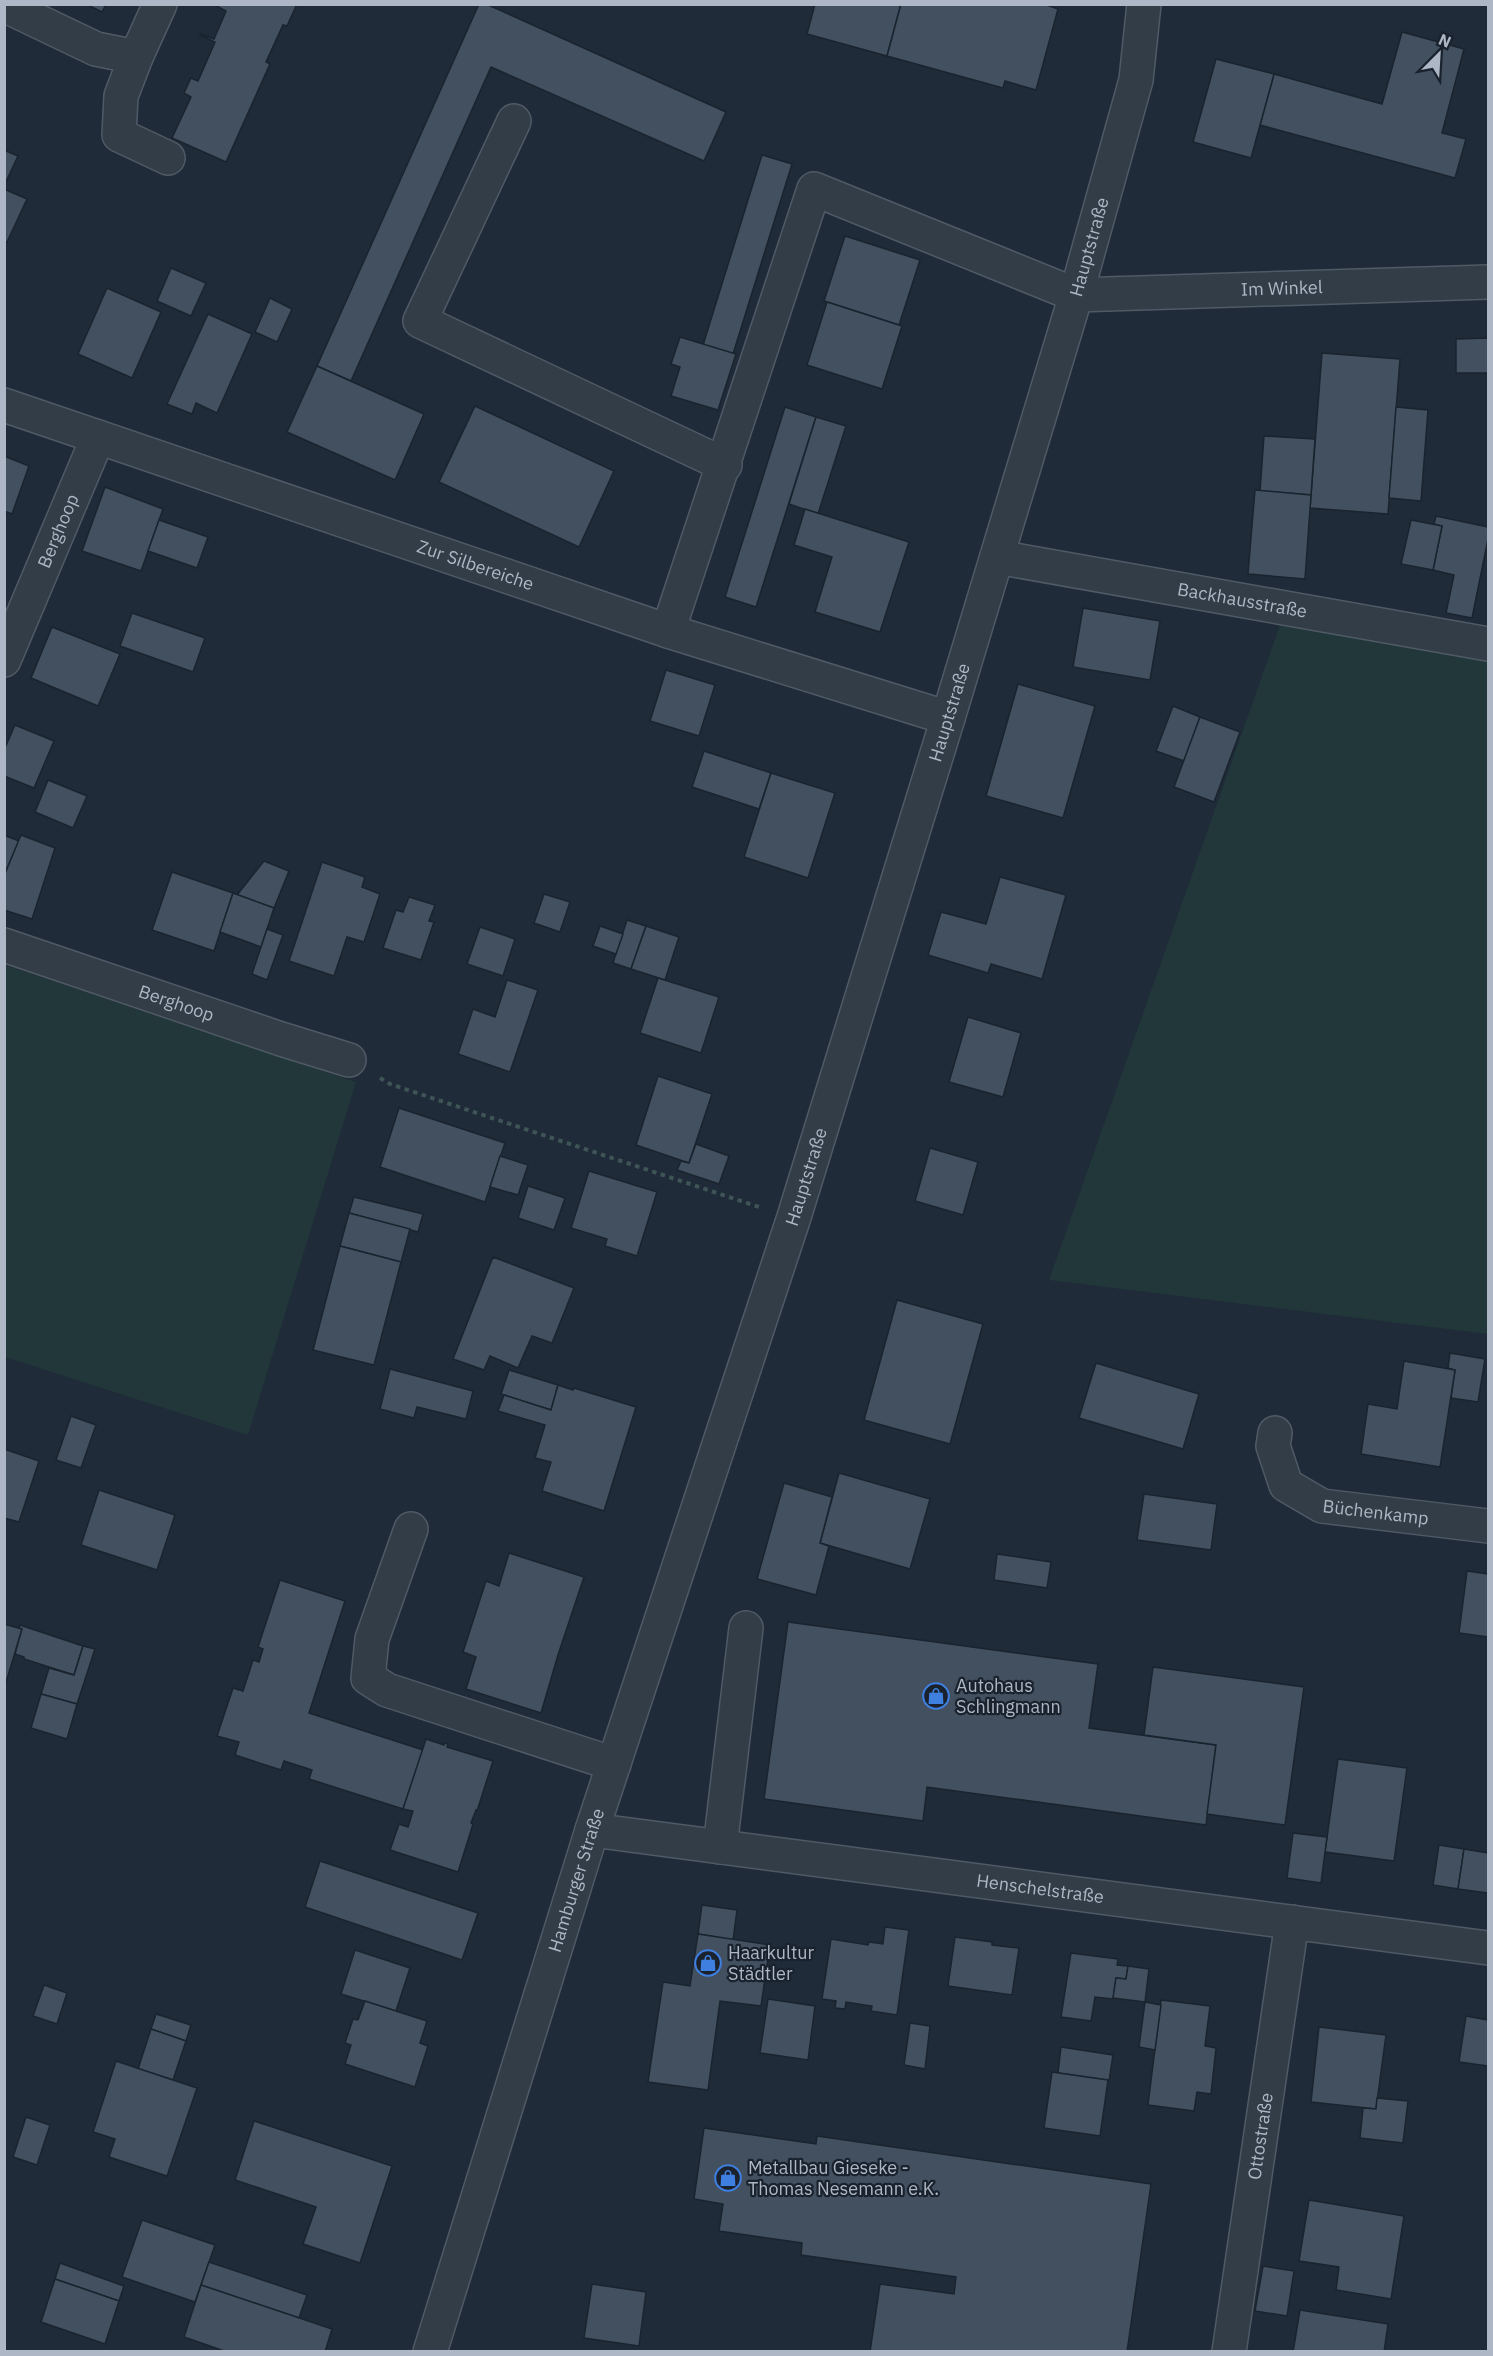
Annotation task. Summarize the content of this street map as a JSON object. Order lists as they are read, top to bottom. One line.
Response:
{"streets":{"street":["Hauptstraße","Im Winkel","Berghoop","Zur Silbereiche","Backhausstraße","Büchenkamp","Hamburger Straße","Henschelstraße","Ottostraße"]},"crossings":[["Hauptstraße","Im Winkel"],["Hauptstraße","Zur Silbereiche"],["Hauptstraße","Backhausstraße"],["Hauptstraße","Hamburger Straße"],["Berghoop","Zur Silbereiche"],["Hamburger Straße","Henschelstraße"],["Henschelstraße","Ottostraße"]],"places":{"shop":["Autohaus Schlingmann","Haarkultur Städtler","Metallbau Gieseke - Thomas Nesemann e.K."]},"north":"top right"}
